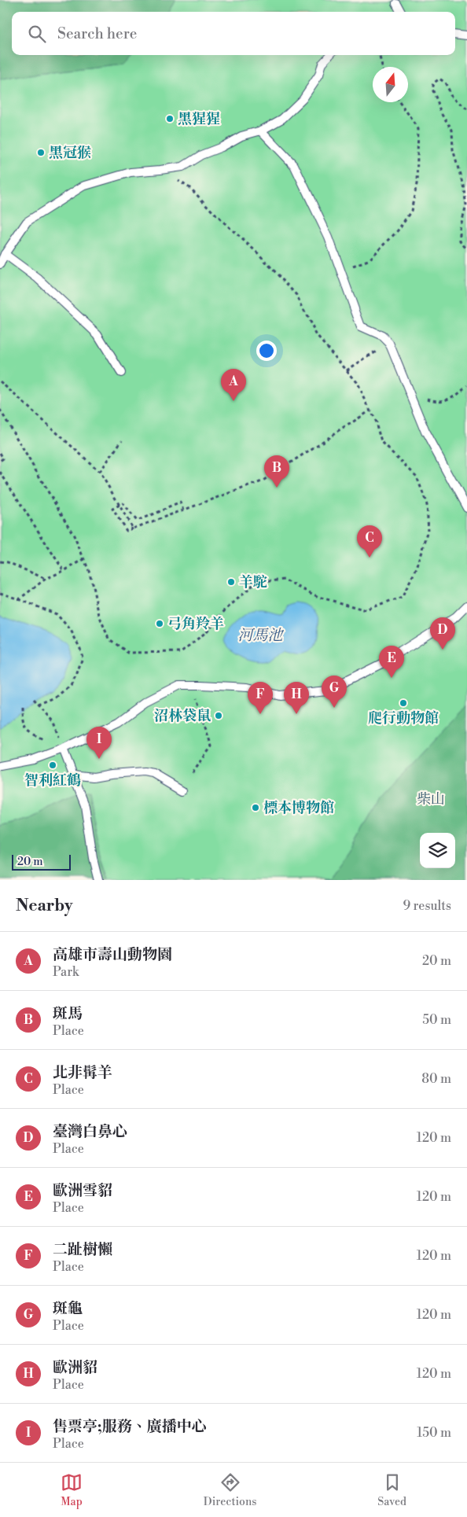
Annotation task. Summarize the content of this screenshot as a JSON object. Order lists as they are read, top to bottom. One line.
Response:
{"water":["河馬池"],"parks":["柴山"],"places":["黑猩猩","黑冠猴","羊駝","弓角羚羊","爬行動物館","沼林袋鼠","智利紅鶴","標本博物館"],"scale_bar":"20 m","north":"top","page":{"search":"Search here","pins":["A","B","C","D","E","G","F","H","I"],"scale":"20 m","heading":["Nearby","9 results"],"list":[{"mark":"A","name":"高雄市壽山動物園","note":"Park","value":"20 m"},{"mark":"B","name":"斑馬","note":"Place","value":"50 m"},{"mark":"C","name":"北非髯羊","note":"Place","value":"80 m"},{"mark":"D","name":"臺灣白鼻心","note":"Place","value":"120 m"},{"mark":"E","name":"歐洲雪貂","note":"Place","value":"120 m"},{"mark":"F","name":"二趾樹懶","note":"Place","value":"120 m"},{"mark":"G","name":"斑龜","note":"Place","value":"120 m"},{"mark":"H","name":"歐洲貂","note":"Place","value":"120 m"},{"mark":"I","name":"售票亭;服務、廣播中心","note":"Place","value":"150 m"}],"nav":["Map","Directions","Saved"]}}
